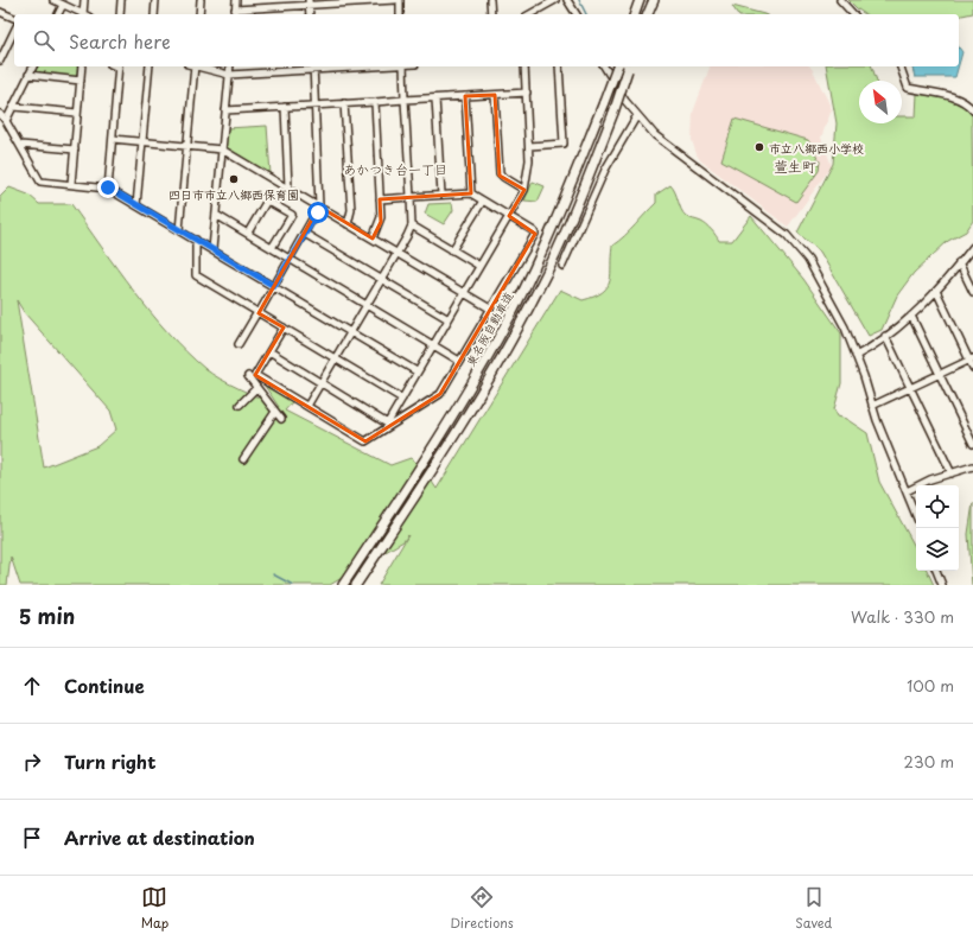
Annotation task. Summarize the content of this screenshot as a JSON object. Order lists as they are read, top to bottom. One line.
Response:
{"streets":{"highway":["東名阪自動車道"]},"districts":["萱生町","あかつき台一丁目"],"places":["市立八郷西小学校","四日市市立八郷西保育園"],"north":"top left","page":{"search":"Search here","heading":["5 min","Walk · 330 m"],"list":[["Continue","100 m"],["Turn right","230 m"],"Arrive at destination"],"nav":["Map","Directions","Saved"]}}
